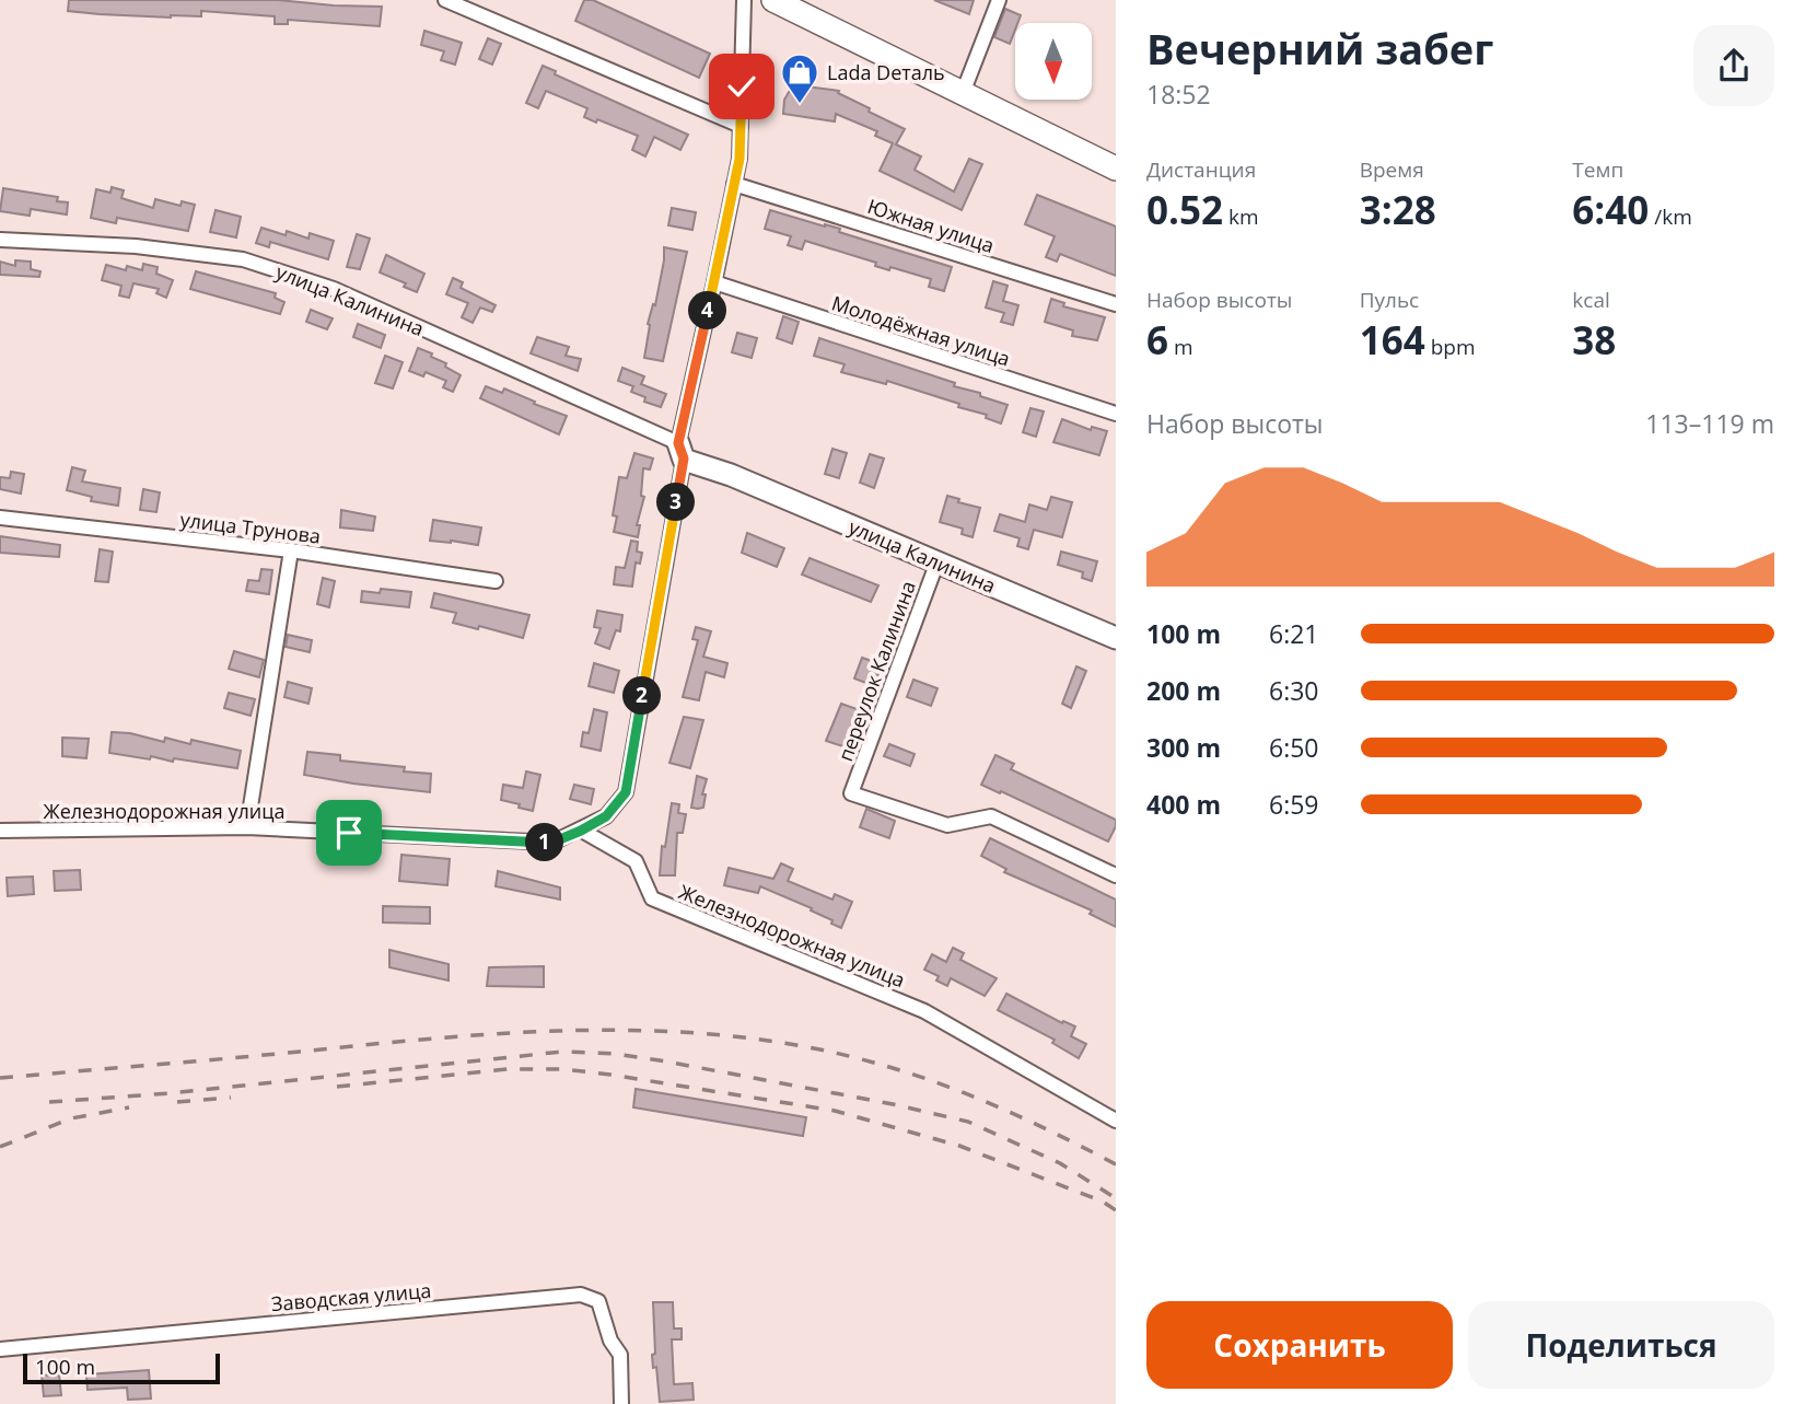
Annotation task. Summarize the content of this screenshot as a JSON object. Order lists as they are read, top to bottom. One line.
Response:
{"streets":{"street":["Южная улица","улица Калинина","Молодёжная улица","улица Трунова","переулок Калинина","Железнодорожная улица","Заводская улица"]},"crossings":[["улица Калинина","переулок Калинина"]],"places":{"shop":["Lada Dеталь"]},"scale_bar":"100 m","north":"bottom","page":{"heading":["Вечерний забег","18:52"],"stats":[["Дистанция","0.52 km"],["Время","3:28"],["Темп","6:40 /km"],["Набор высоты","6 m"],["Пульс","164 bpm"],["kcal","38"]],"pins":["4","3","2","1"],"chart":["Набор высоты","113–119 m"],"list":[{"name":"100 m","note":"6:21"},{"name":"200 m","note":"6:30"},{"name":"300 m","note":"6:50"},{"name":"400 m","note":"6:59"}],"buttons":["Сохранить","Поделиться"],"scale":"100 m"}}
